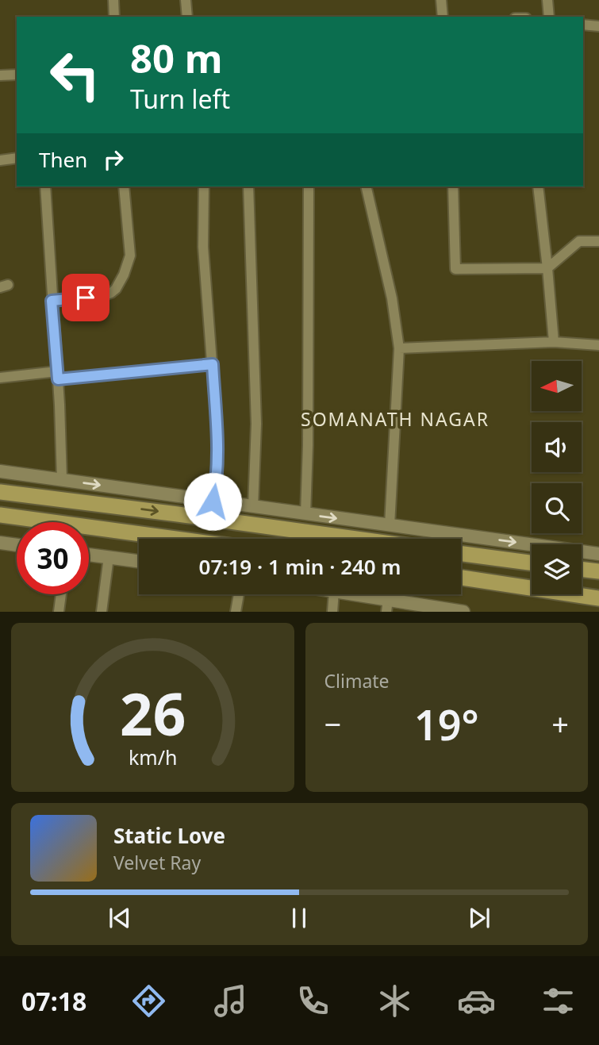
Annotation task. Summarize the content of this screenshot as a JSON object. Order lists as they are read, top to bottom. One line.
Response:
{"districts":["SOMANATH NAGAR"],"north":"left","page":{"turn":["80 m","Turn left"],"then":"Then","limit":"30","trip":"07:19 · 1 min · 240 m","tile":"Climate","heat":["−","19°","+"],"song":["Static Love","Velvet Ray"],"tabs":"07:18","gauge":["26","km/h"]}}
